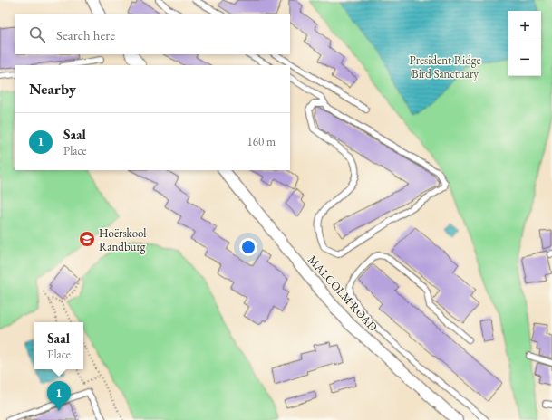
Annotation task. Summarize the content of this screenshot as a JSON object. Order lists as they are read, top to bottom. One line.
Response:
{"streets":{"street":["MALCOLM ROAD"]},"parks":["President Ridge Bird Sanctuary"],"places":{"school or university":["Hoërskool Randburg"]},"page":{"map_buttons":["+","−"],"search":"Search here","heading":"Nearby","list":[{"mark":"1","name":"Saal","note":"Place","value":"160 m"}],"popup":["Saal","Place"],"pins":"1"}}
